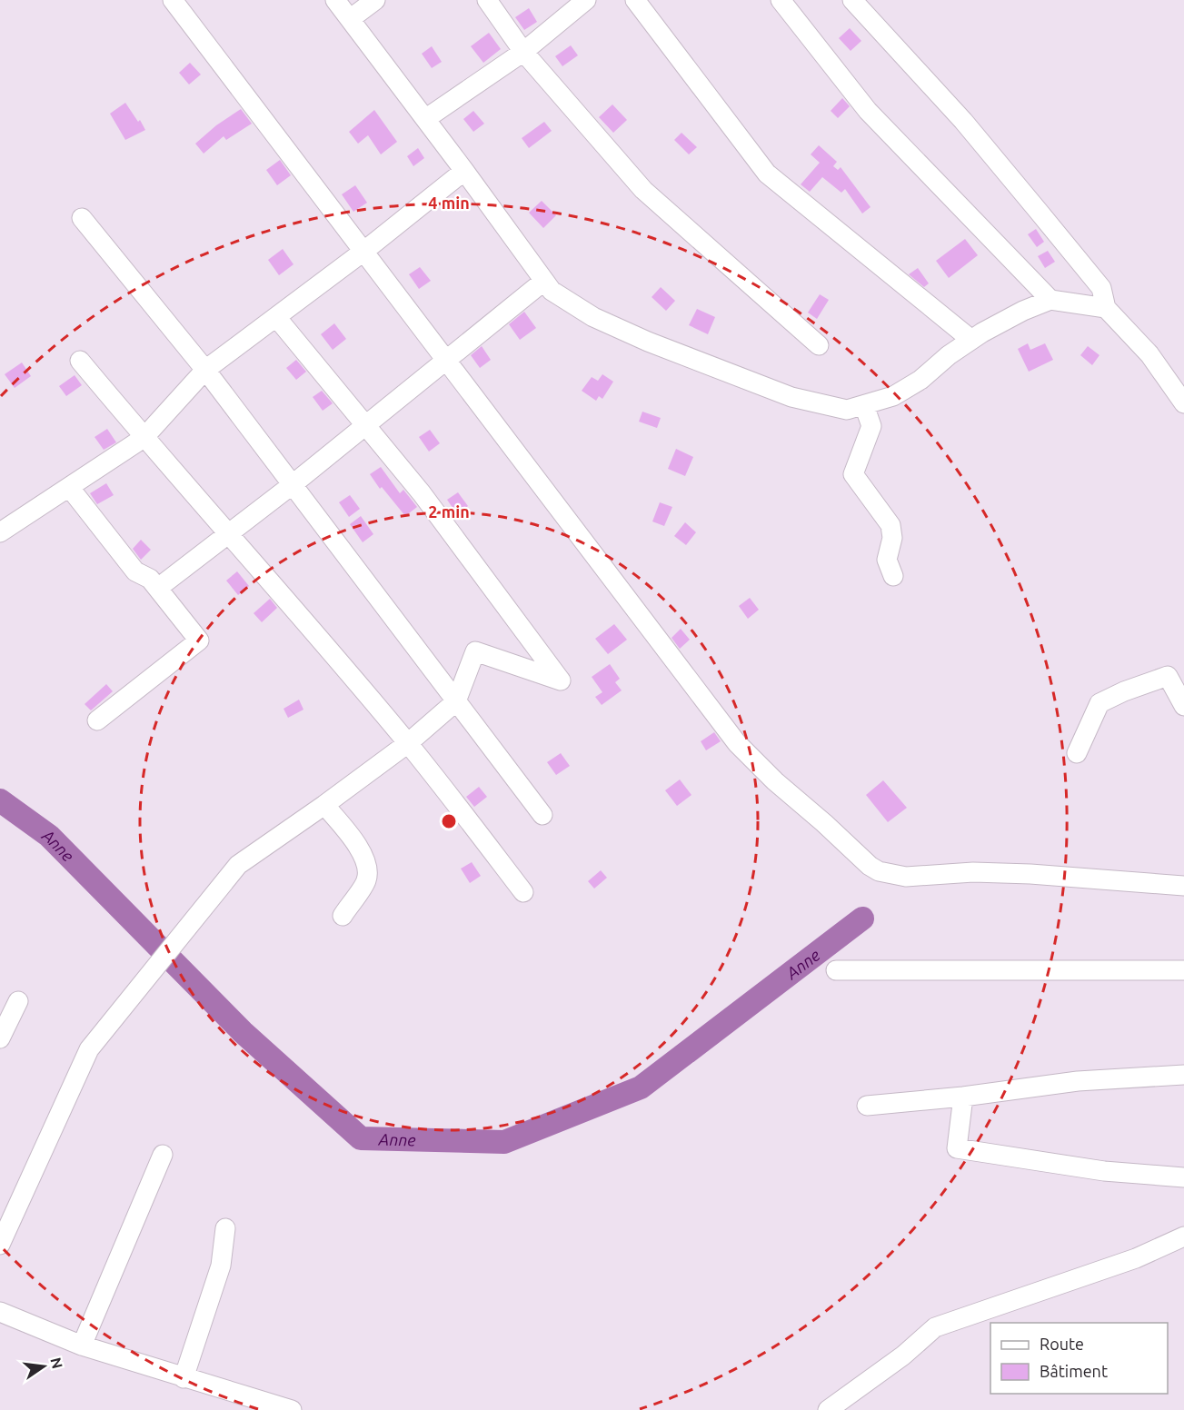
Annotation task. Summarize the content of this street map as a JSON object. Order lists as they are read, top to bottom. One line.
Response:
{"water":["Anne"],"legend":["Route","Bâtiment"],"north":"right","rings":["4 min","2 min"]}
